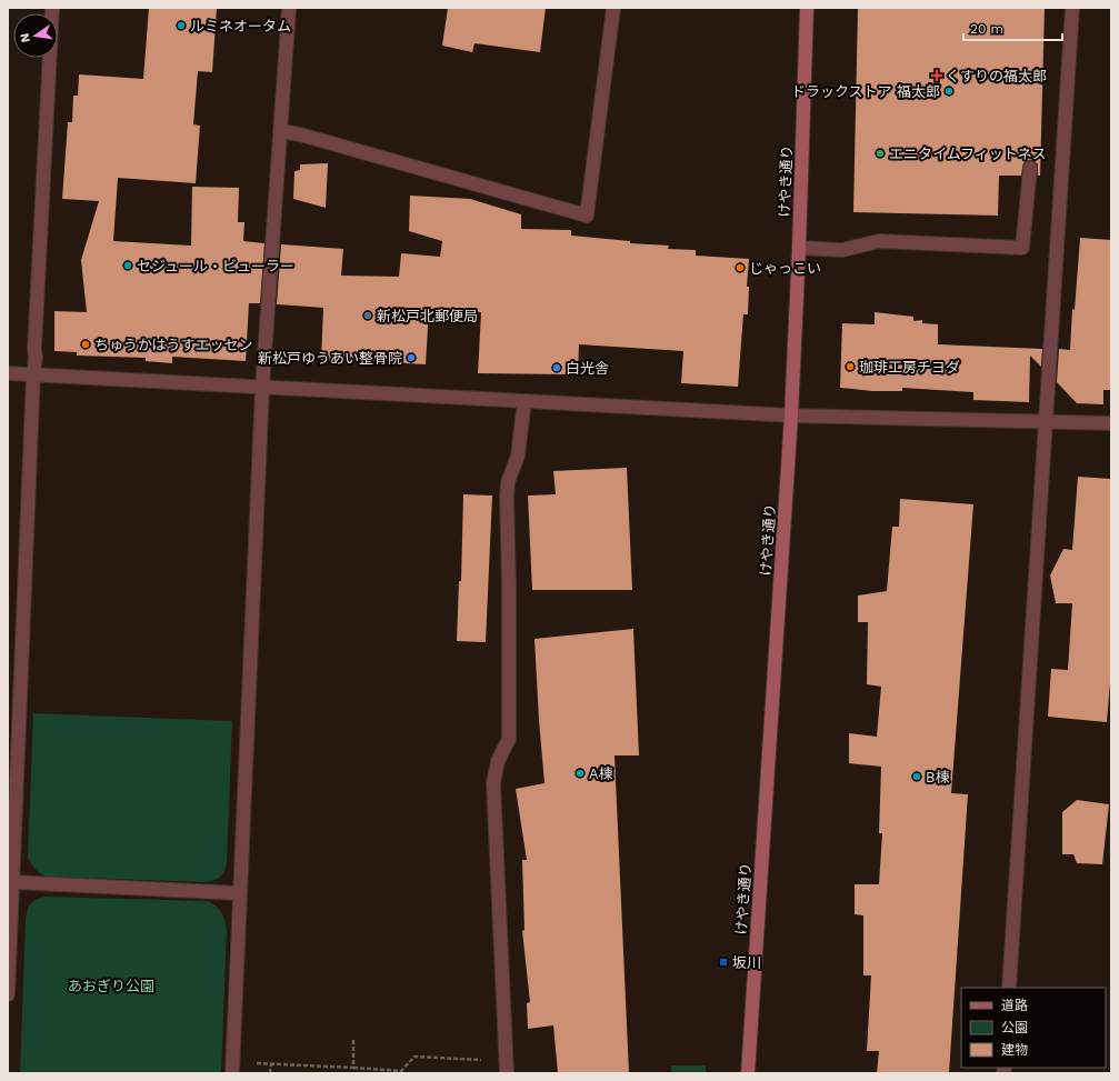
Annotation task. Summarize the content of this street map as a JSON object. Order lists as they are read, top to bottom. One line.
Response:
{"streets":{"street":["けやき通り"]},"parks":["あおぎり公園"],"places":{"other":["ルミネオータム","ドラックストア 福太郎","エニタイムフィットネス","セジュール・ビューラー","じゃっこい","新松戸北郵便局","ちゅうかはうすエッセン","新松戸ゆうあい整骨院","珈琲工房チヨダ","白光舎","A棟","B棟"],"health":["くすりの福太郎"],"transit":["坂川"]},"legend":["道路","公園","建物"],"scale_bar":"20 m","north":"left"}
